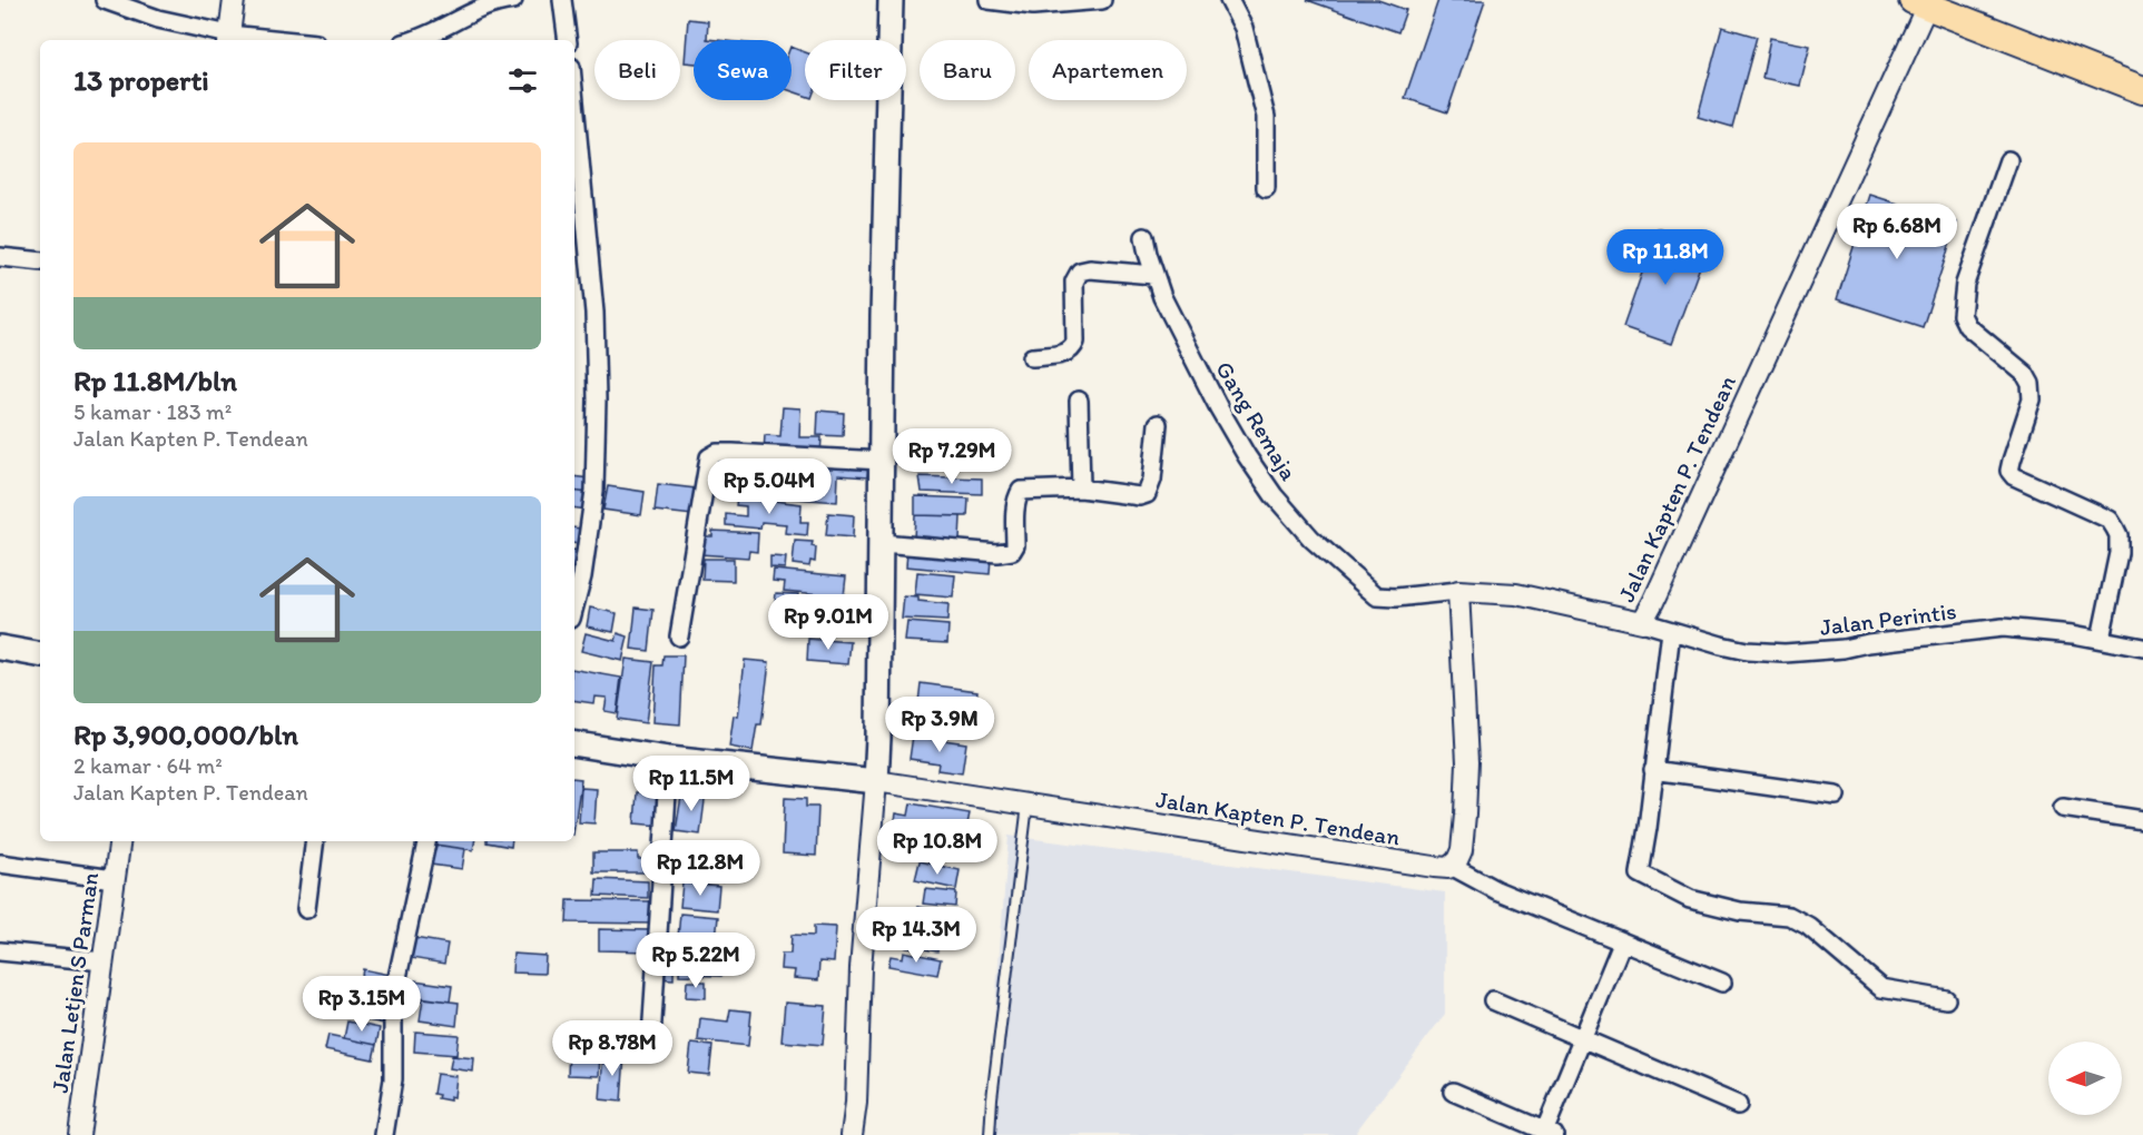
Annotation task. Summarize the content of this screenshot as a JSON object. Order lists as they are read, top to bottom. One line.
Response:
{"streets":{"street":["Gang Remaja","Jalan Kapten P. Tendean","Jalan Perintis","Jalan Letjen S Parman"]},"crossings":[["Gang Remaja","Jalan Kapten P. Tendean"],["Jalan Kapten P. Tendean","Jalan Perintis"]],"north":"left","page":{"chip":["Beli","Sewa","Filter","Baru","Apartemen"],"heading":"13 properti","list":[{"name":"Rp 11.8M/bln","note":"5 kamar · 183 m² · Jalan Kapten P. Tendean"},{"name":"Rp 3,900,000/bln","note":"2 kamar · 64 m² · Jalan Kapten P. Tendean"}],"price":["Rp 6.68M","Rp 11.8M","Rp 7.29M","Rp 5.04M","Rp 9.01M","Rp 3.9M","Rp 11.5M","Rp 10.8M","Rp 12.8M","Rp 14.3M","Rp 5.22M","Rp 3.15M","Rp 8.78M"]}}
